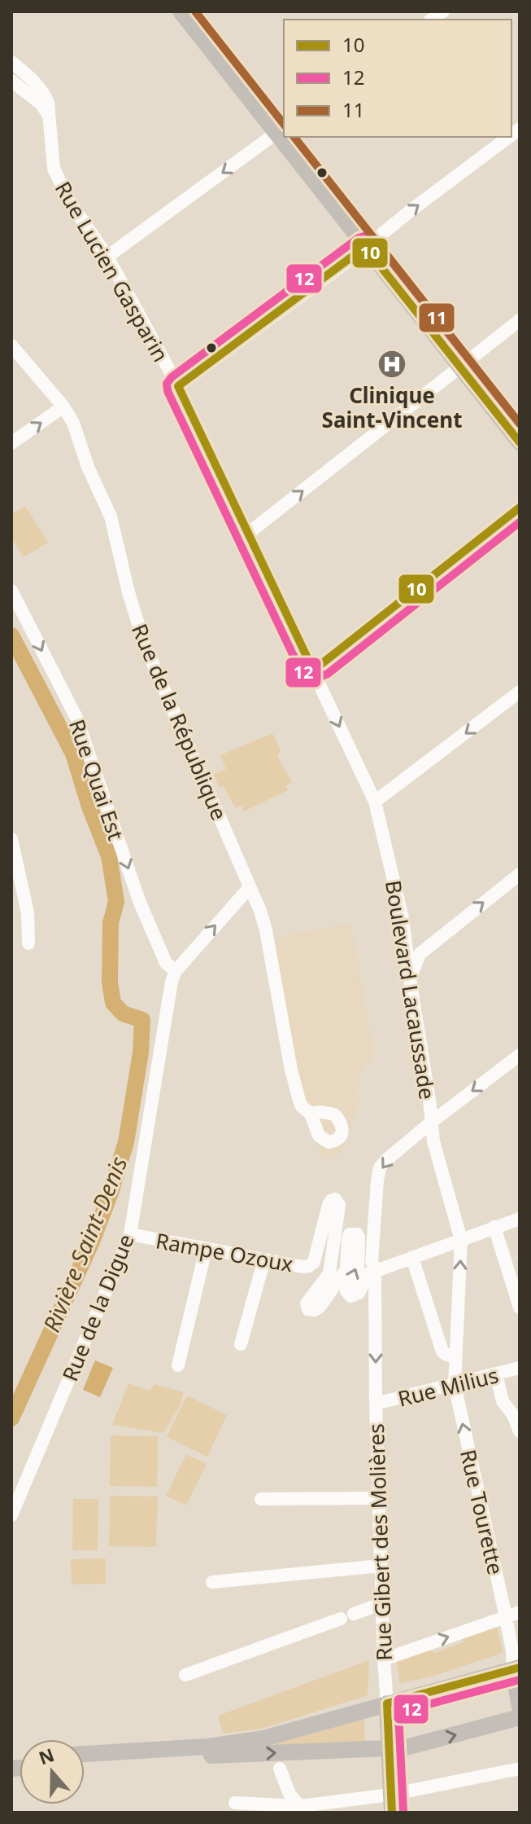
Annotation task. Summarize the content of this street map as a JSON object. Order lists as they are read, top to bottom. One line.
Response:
{"streets":{"main road":["Rue Tourette","Rue Gibert des Molières"],"street":["Rue Lucien Gasparin","Rue de la République","Rue Quai Est","Boulevard Lacaussade","Rampe Ozoux","Rue de la Digue","Rue Milius"]},"crossings":[["Rue Lucien Gasparin","Boulevard Lacaussade"],["Rue de la République","Rue de la Digue"],["Rue Quai Est","Rue de la Digue"],["Boulevard Lacaussade","Rampe Ozoux"],["Boulevard Lacaussade","Rue Tourette"],["Boulevard Lacaussade","Rue Gibert des Molières"],["Rampe Ozoux","Rue de la Digue"],["Rampe Ozoux","Rue Gibert des Molières"],["Rue Milius","Rue Tourette"],["Rue Milius","Rue Gibert des Molières"]],"one_way":["Rue Quai Est"],"water":["Rivière Saint-Denis"],"places":{"hospital":["Clinique Saint-Vincent"]},"lines":["transit line 11","transit line 12","transit line 10"],"legend":["10","12","11"],"north":"top"}
